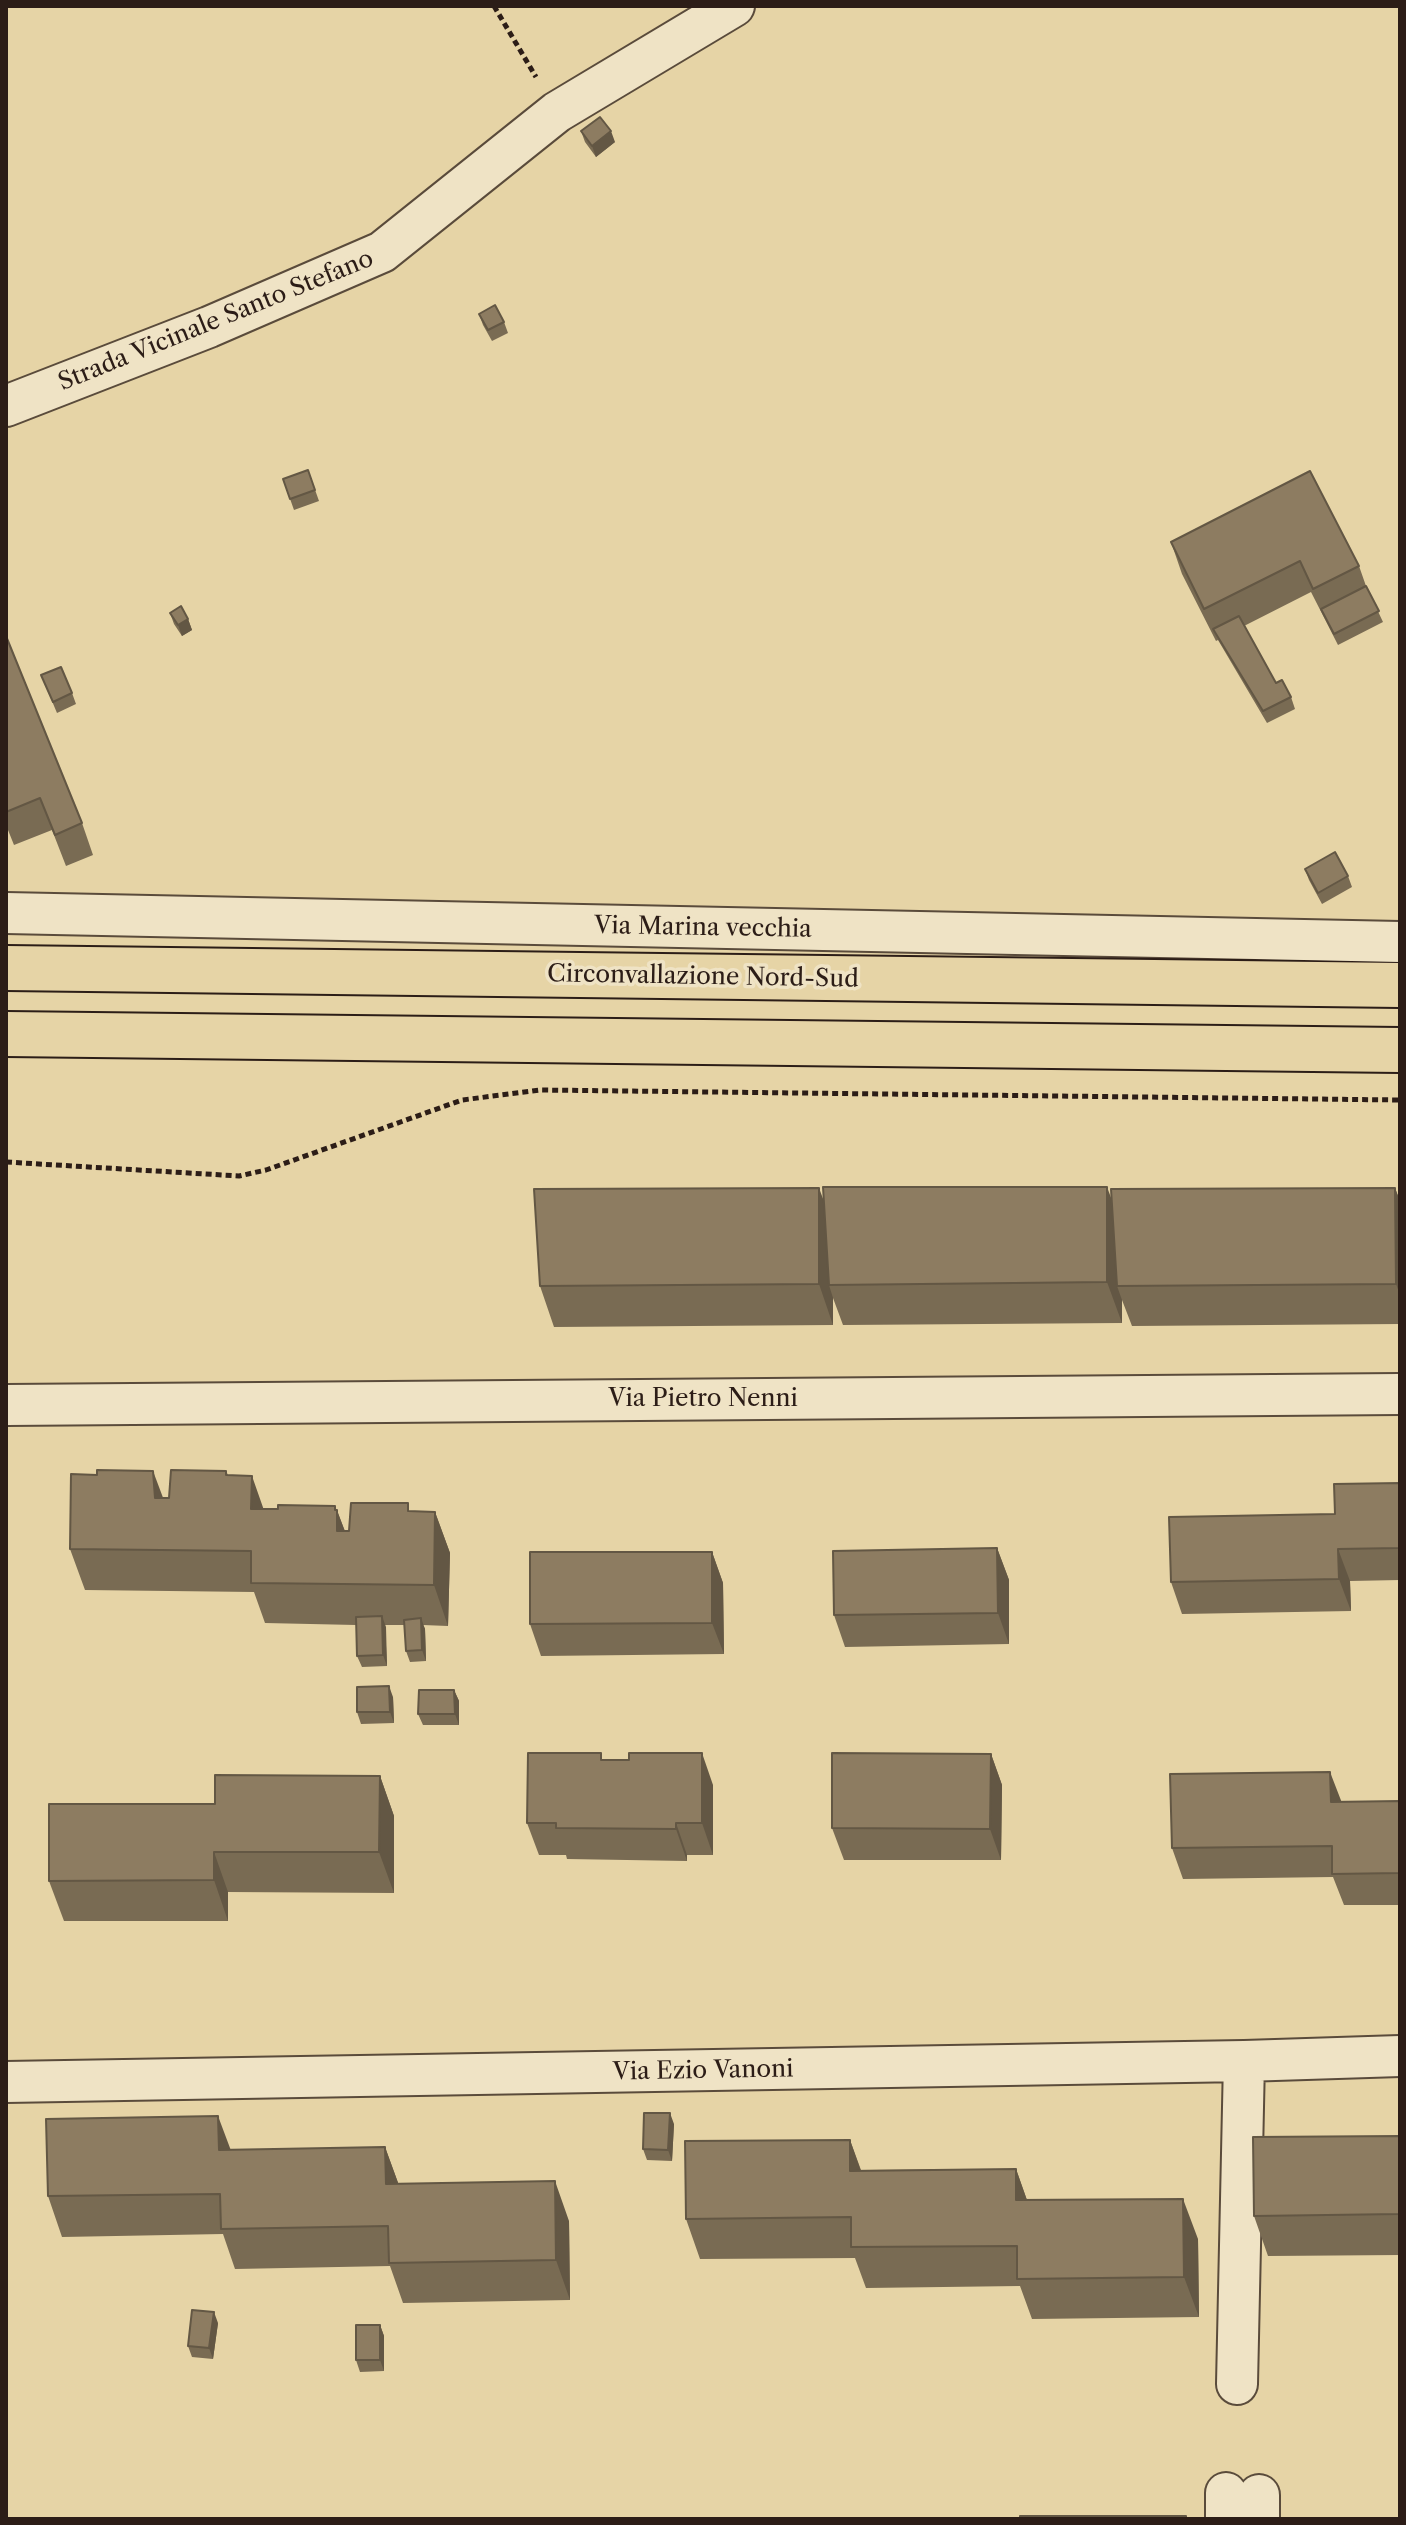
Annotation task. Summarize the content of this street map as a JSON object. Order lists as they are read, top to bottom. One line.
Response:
{"streets":{"main road":["Circonvallazione Nord-Sud"],"street":["Strada Vicinale Santo Stefano","Via Marina vecchia","Via Pietro Nenni","Via Ezio Vanoni"]}}
